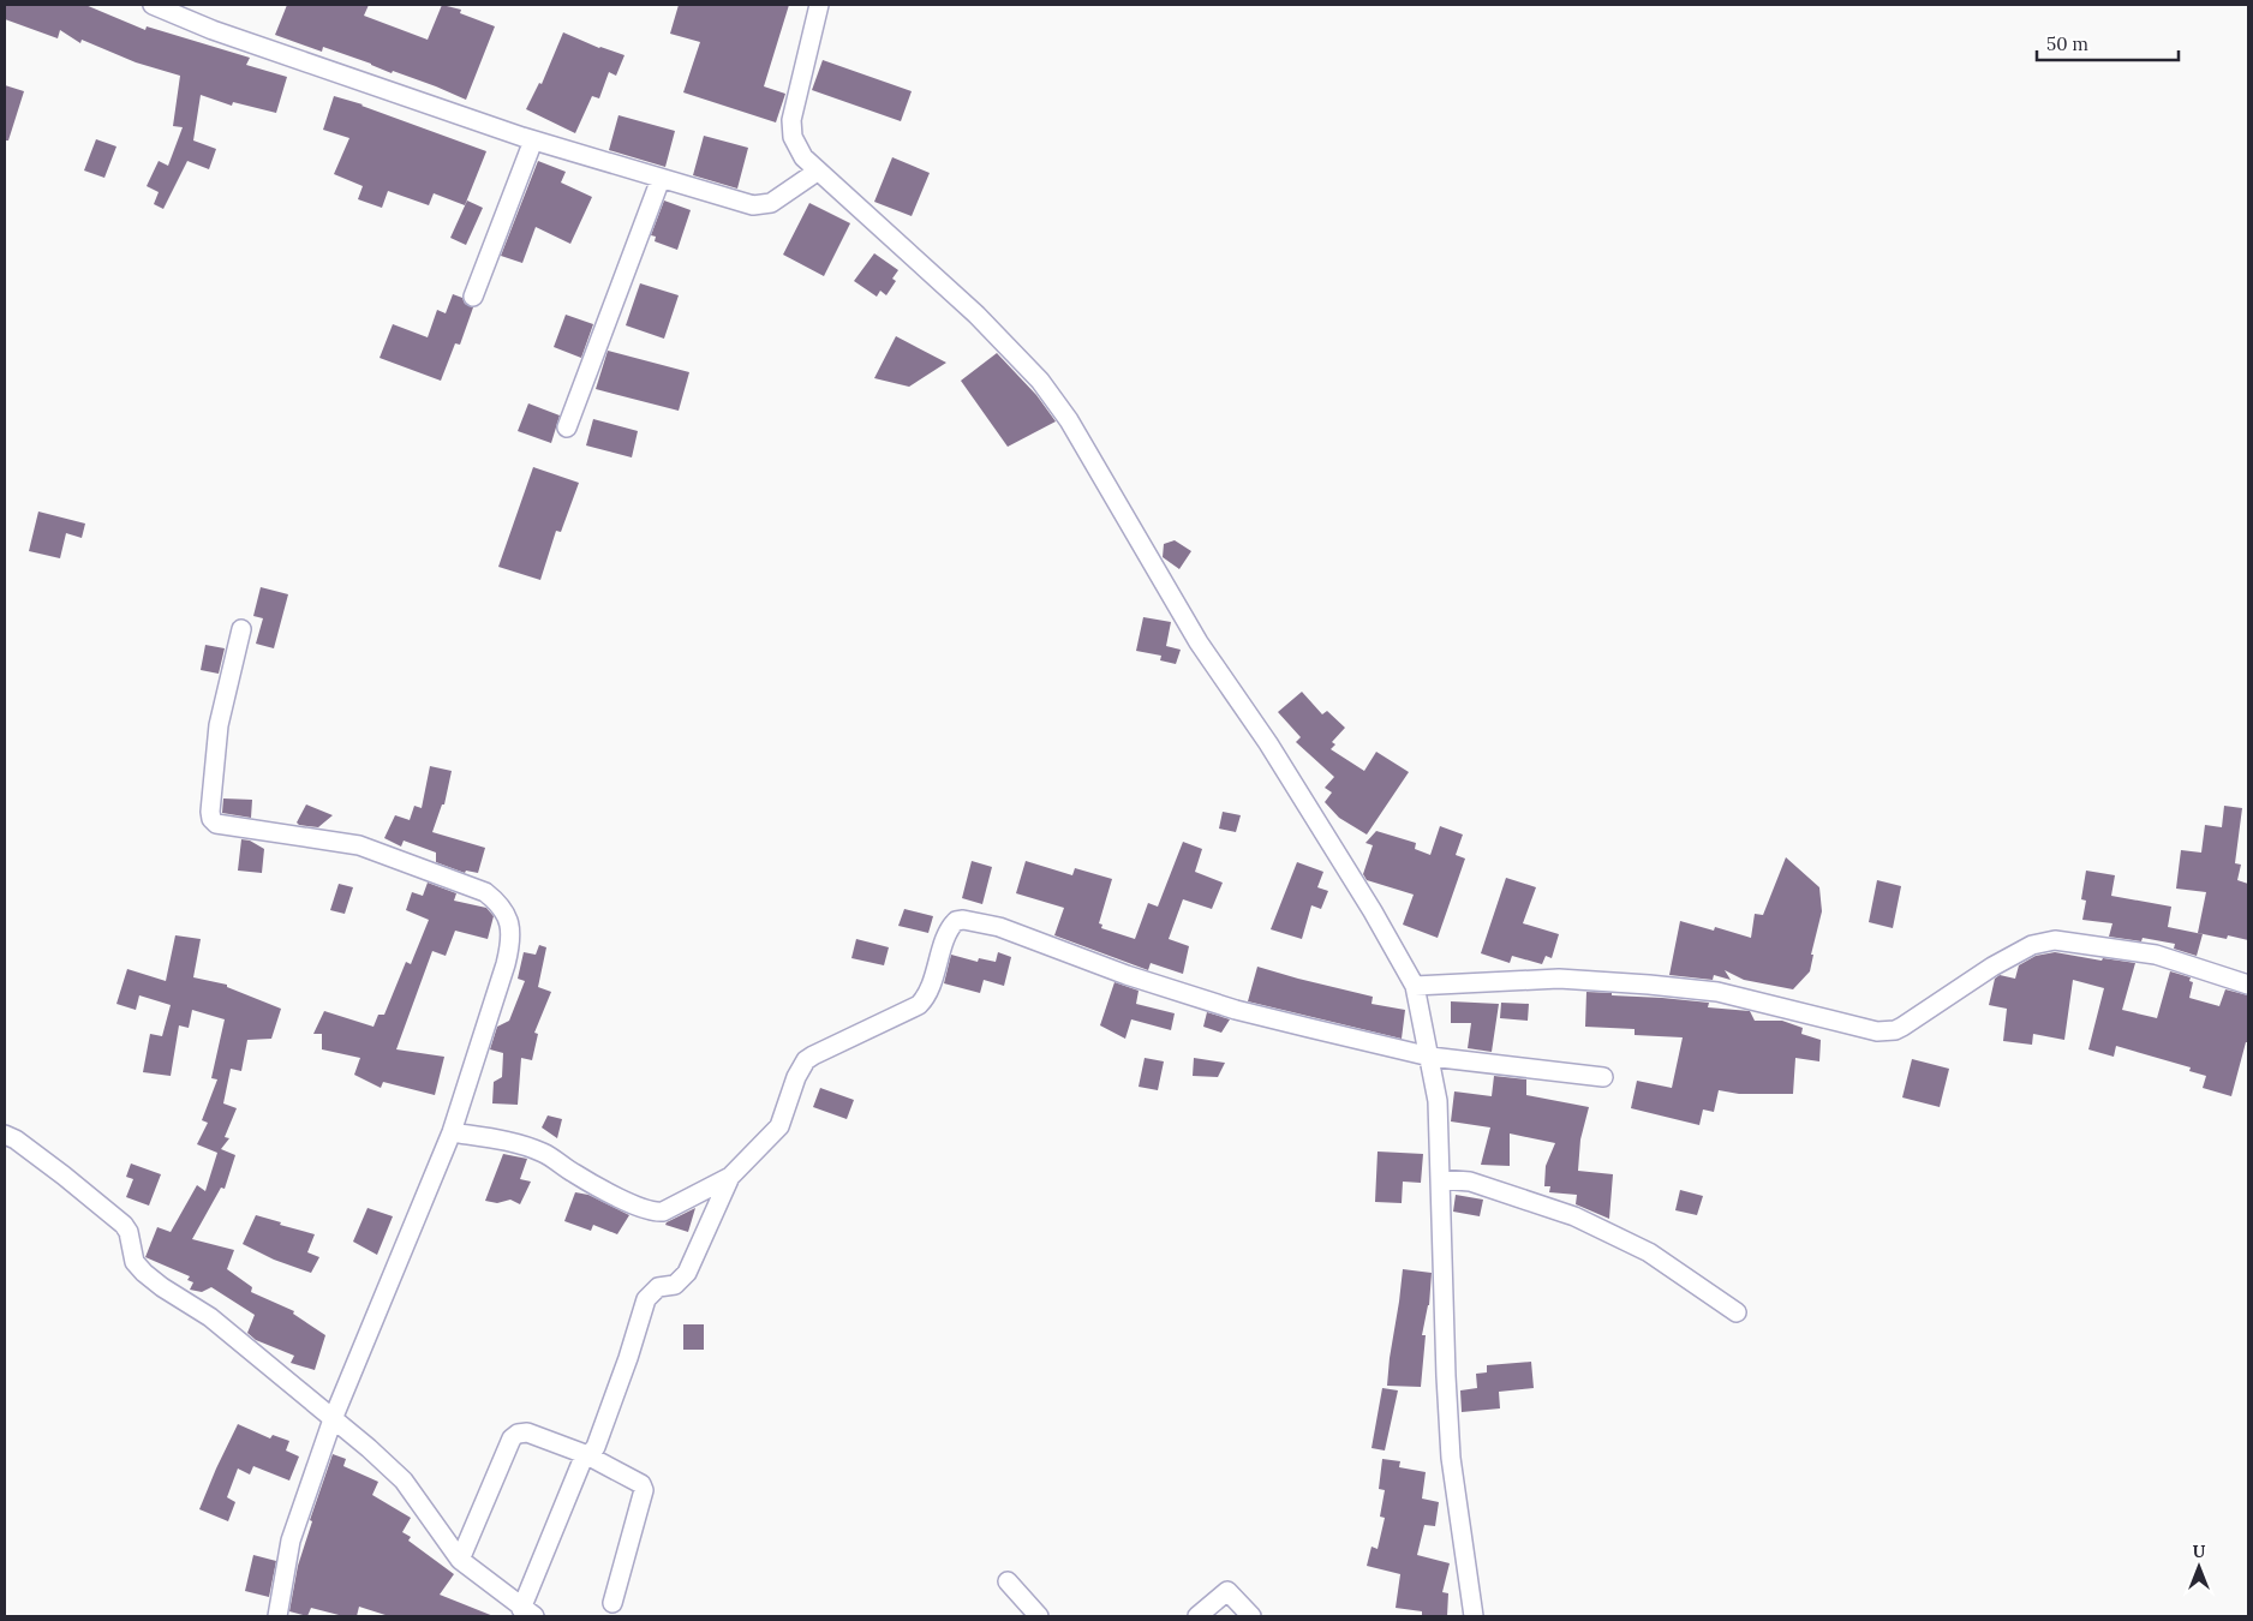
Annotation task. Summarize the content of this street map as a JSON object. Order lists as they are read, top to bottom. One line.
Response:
{"scale_bar":"50 m","north":"top"}
